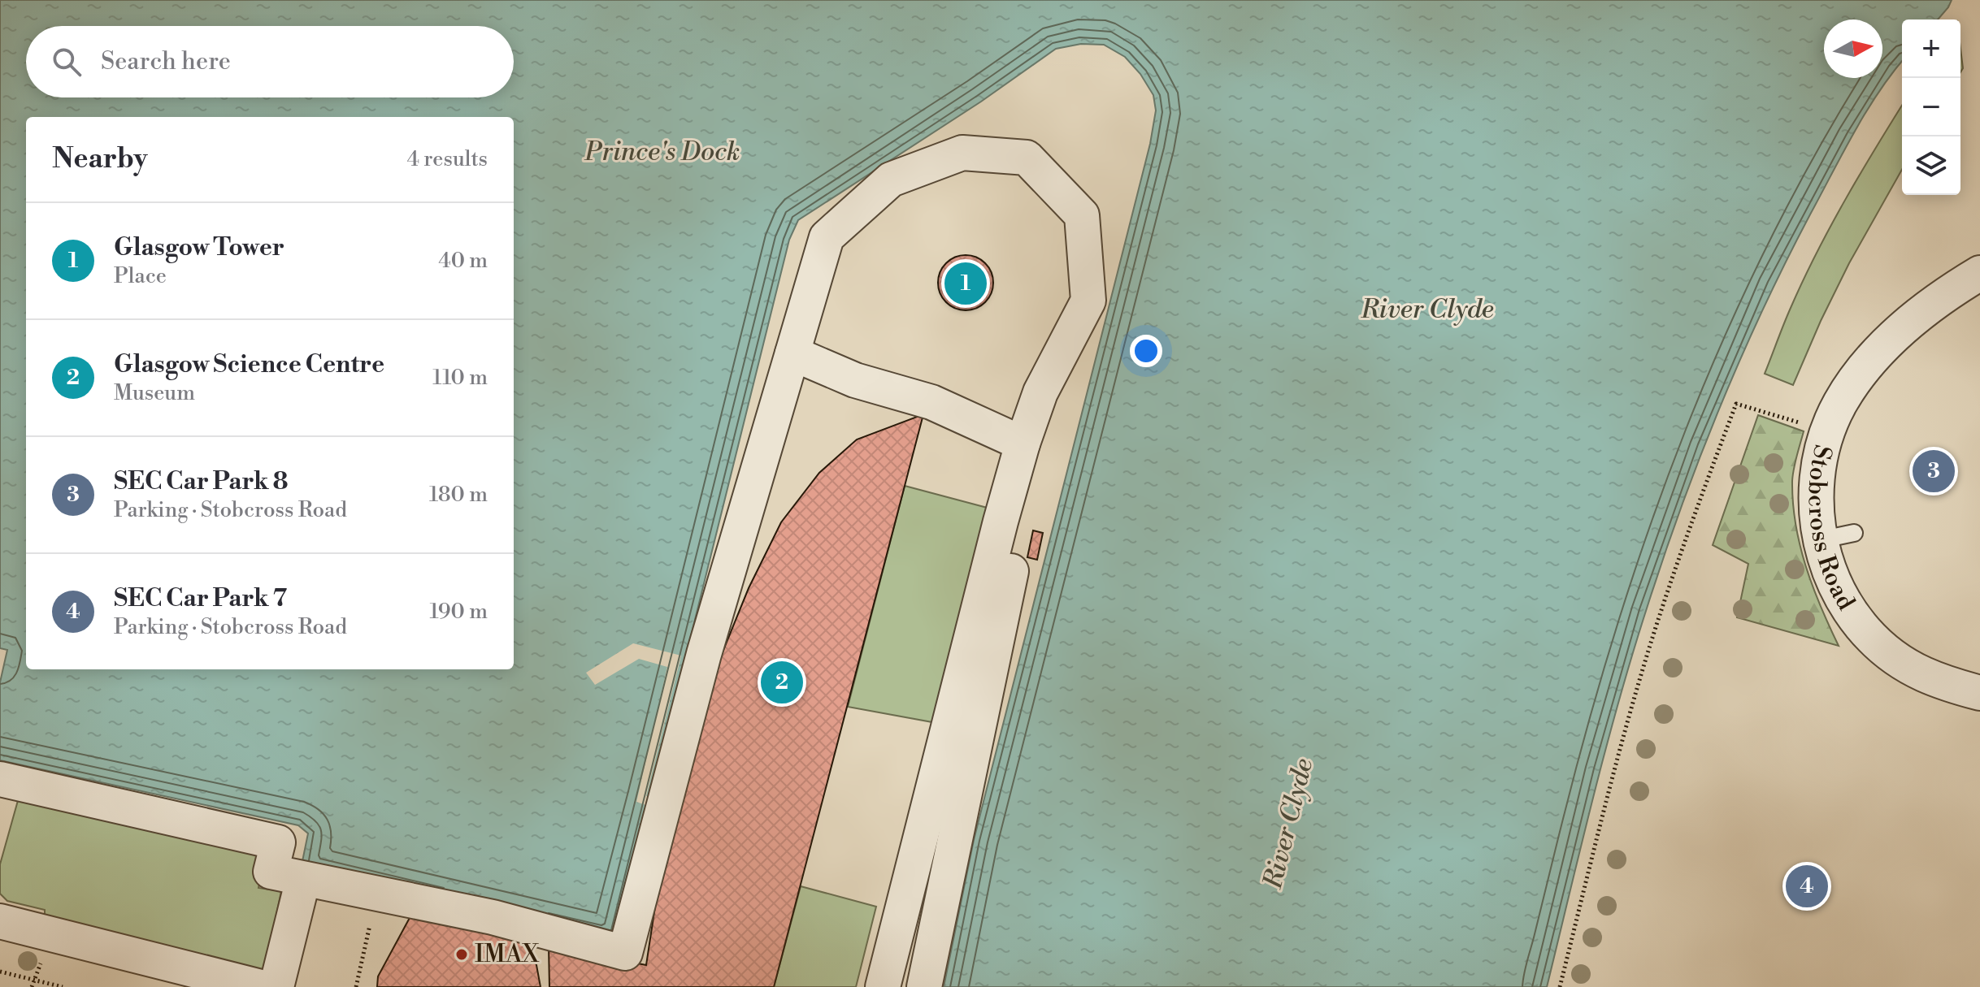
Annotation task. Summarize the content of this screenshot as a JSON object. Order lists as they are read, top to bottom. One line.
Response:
{"streets":{"street":["Stobcross Road"]},"water":["Prince's Dock","River Clyde"],"places":["IMAX"],"north":"right","page":{"map_buttons":["+","−"],"search":"Search here","heading":["Nearby","4 results"],"list":[{"mark":"1","name":"Glasgow Tower","note":"Place","value":"40 m"},{"mark":"2","name":"Glasgow Science Centre","note":"Museum","value":"110 m"},{"mark":"3","name":"SEC Car Park 8","note":"Parking · Stobcross Road","value":"180 m"},{"mark":"4","name":"SEC Car Park 7","note":"Parking · Stobcross Road","value":"190 m"}],"pins":["1","3","2","4"]}}
